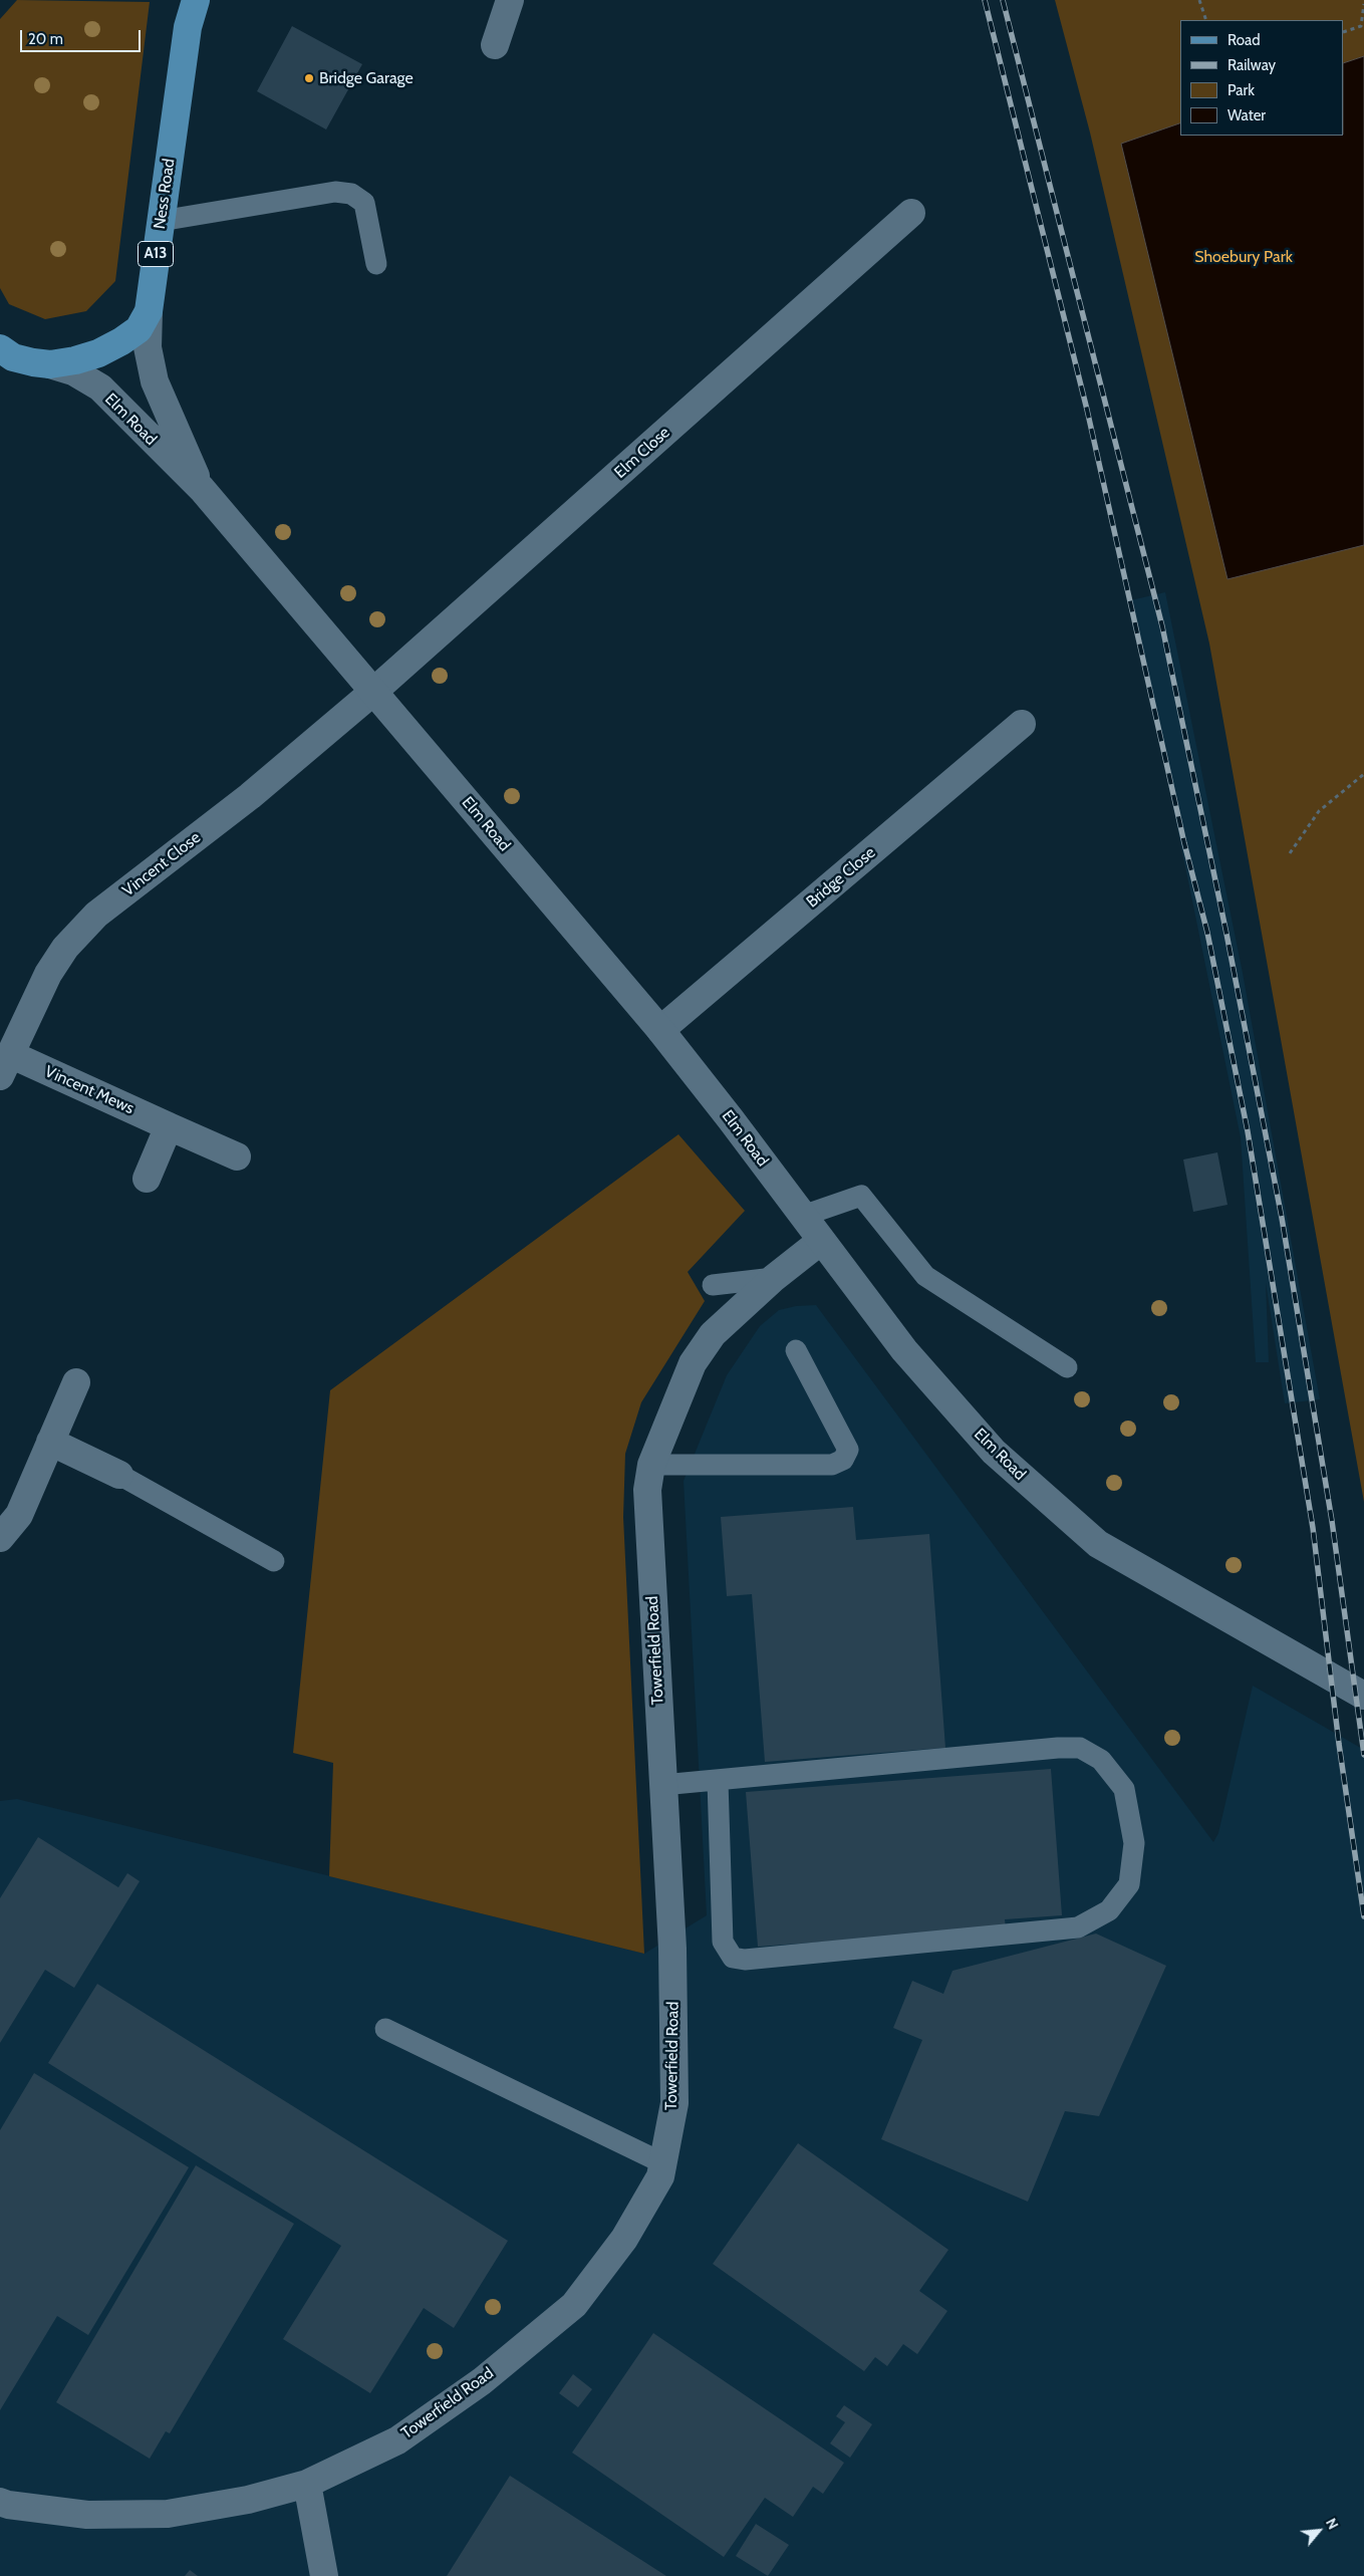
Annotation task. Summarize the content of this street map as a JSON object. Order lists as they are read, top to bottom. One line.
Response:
{"streets":{"main road":["Ness Road","A13"],"street":["Elm Road","Elm Close","Vincent Close","Bridge Close","Vincent Mews","Towerfield Road"]},"crossings":[["Ness Road","Elm Road"],["Elm Road","Elm Close"],["Elm Road","Vincent Close"],["Elm Road","Bridge Close"],["Elm Road","Towerfield Road"],["Elm Close","Vincent Close"],["Vincent Close","Vincent Mews"]],"parks":["Shoebury Park"],"places":["Bridge Garage"],"legend":["Road","Railway","Park","Water"],"scale_bar":"20 m","north":"top right"}
